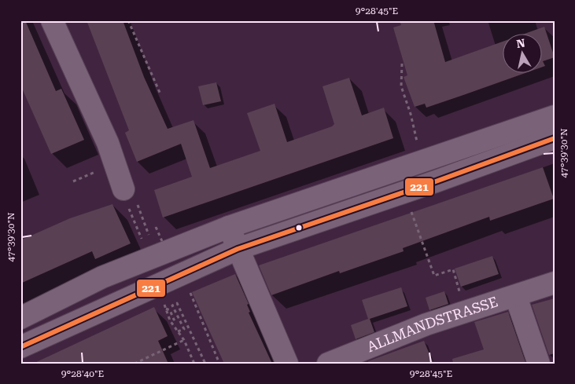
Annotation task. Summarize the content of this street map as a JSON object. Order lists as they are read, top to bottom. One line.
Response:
{"streets":{"street":["ALLMANDSTRASSE"]},"lines":["transit line 221"],"north":"top","coordinates":["9°28'45\"E","47°39'30\"N","9°28'40\"E"]}
